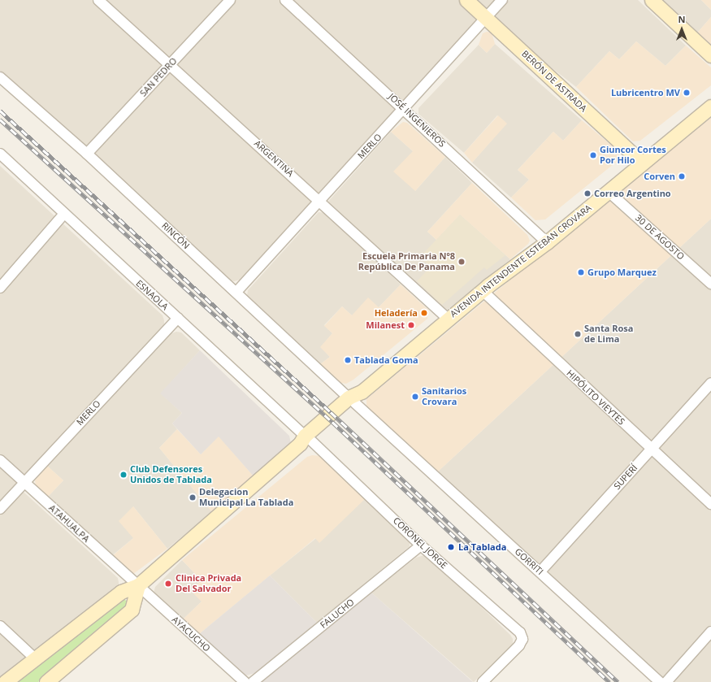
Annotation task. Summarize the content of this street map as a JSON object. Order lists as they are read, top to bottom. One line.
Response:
{"streets":{"main road":["BERÓN DE ASTRADA","AVENIDA INTENDENTE ESTEBAN CROVARA"],"street":["SAN PEDRO","JOSÉ INGENIEROS","MERLO","ARGENTINA","RINCÓN","30 DE AGOSTO","ESNAOLA","HIPÓLITO VIEYTES","SUPERÍ","ATAHUALPA","CORONEL JORGE","GORRITI","FALUCHO","AYACUCHO"]},"crossings":[["SAN PEDRO","ARGENTINA"],["SAN PEDRO","RINCÓN"],["BERÓN DE ASTRADA","MERLO"],["BERÓN DE ASTRADA","AVENIDA INTENDENTE ESTEBAN CROVARA"],["JOSÉ INGENIEROS","MERLO"],["JOSÉ INGENIEROS","AVENIDA INTENDENTE ESTEBAN CROVARA"],["MERLO","ARGENTINA"],["MERLO","RINCÓN"],["MERLO","ESNAOLA"],["MERLO","ATAHUALPA"],["ARGENTINA","AVENIDA INTENDENTE ESTEBAN CROVARA"],["RINCÓN","AVENIDA INTENDENTE ESTEBAN CROVARA"],["RINCÓN","GORRITI"],["30 DE AGOSTO","AVENIDA INTENDENTE ESTEBAN CROVARA"],["AVENIDA INTENDENTE ESTEBAN CROVARA","ESNAOLA"],["AVENIDA INTENDENTE ESTEBAN CROVARA","HIPÓLITO VIEYTES"],["AVENIDA INTENDENTE ESTEBAN CROVARA","CORONEL JORGE"],["AVENIDA INTENDENTE ESTEBAN CROVARA","GORRITI"],["ESNAOLA","CORONEL JORGE"],["HIPÓLITO VIEYTES","SUPERÍ"],["SUPERÍ","GORRITI"],["ATAHUALPA","AYACUCHO"],["CORONEL JORGE","FALUCHO"]],"places":["Lubricentro MV","Giuncor Cortes Por Hilo","Corven","Correo Argentino","Escuela Primaria Nº8 República De Panama","Grupo Marquez","Heladería","Milanest","Santa Rosa de Lima","Tablada Goma","Sanitarios Crovara","Club Defensores Unidos de Tablada","Delegacion Municipal La Tablada","La Tablada","Clinica Privada Del Salvador"],"north":"top"}
